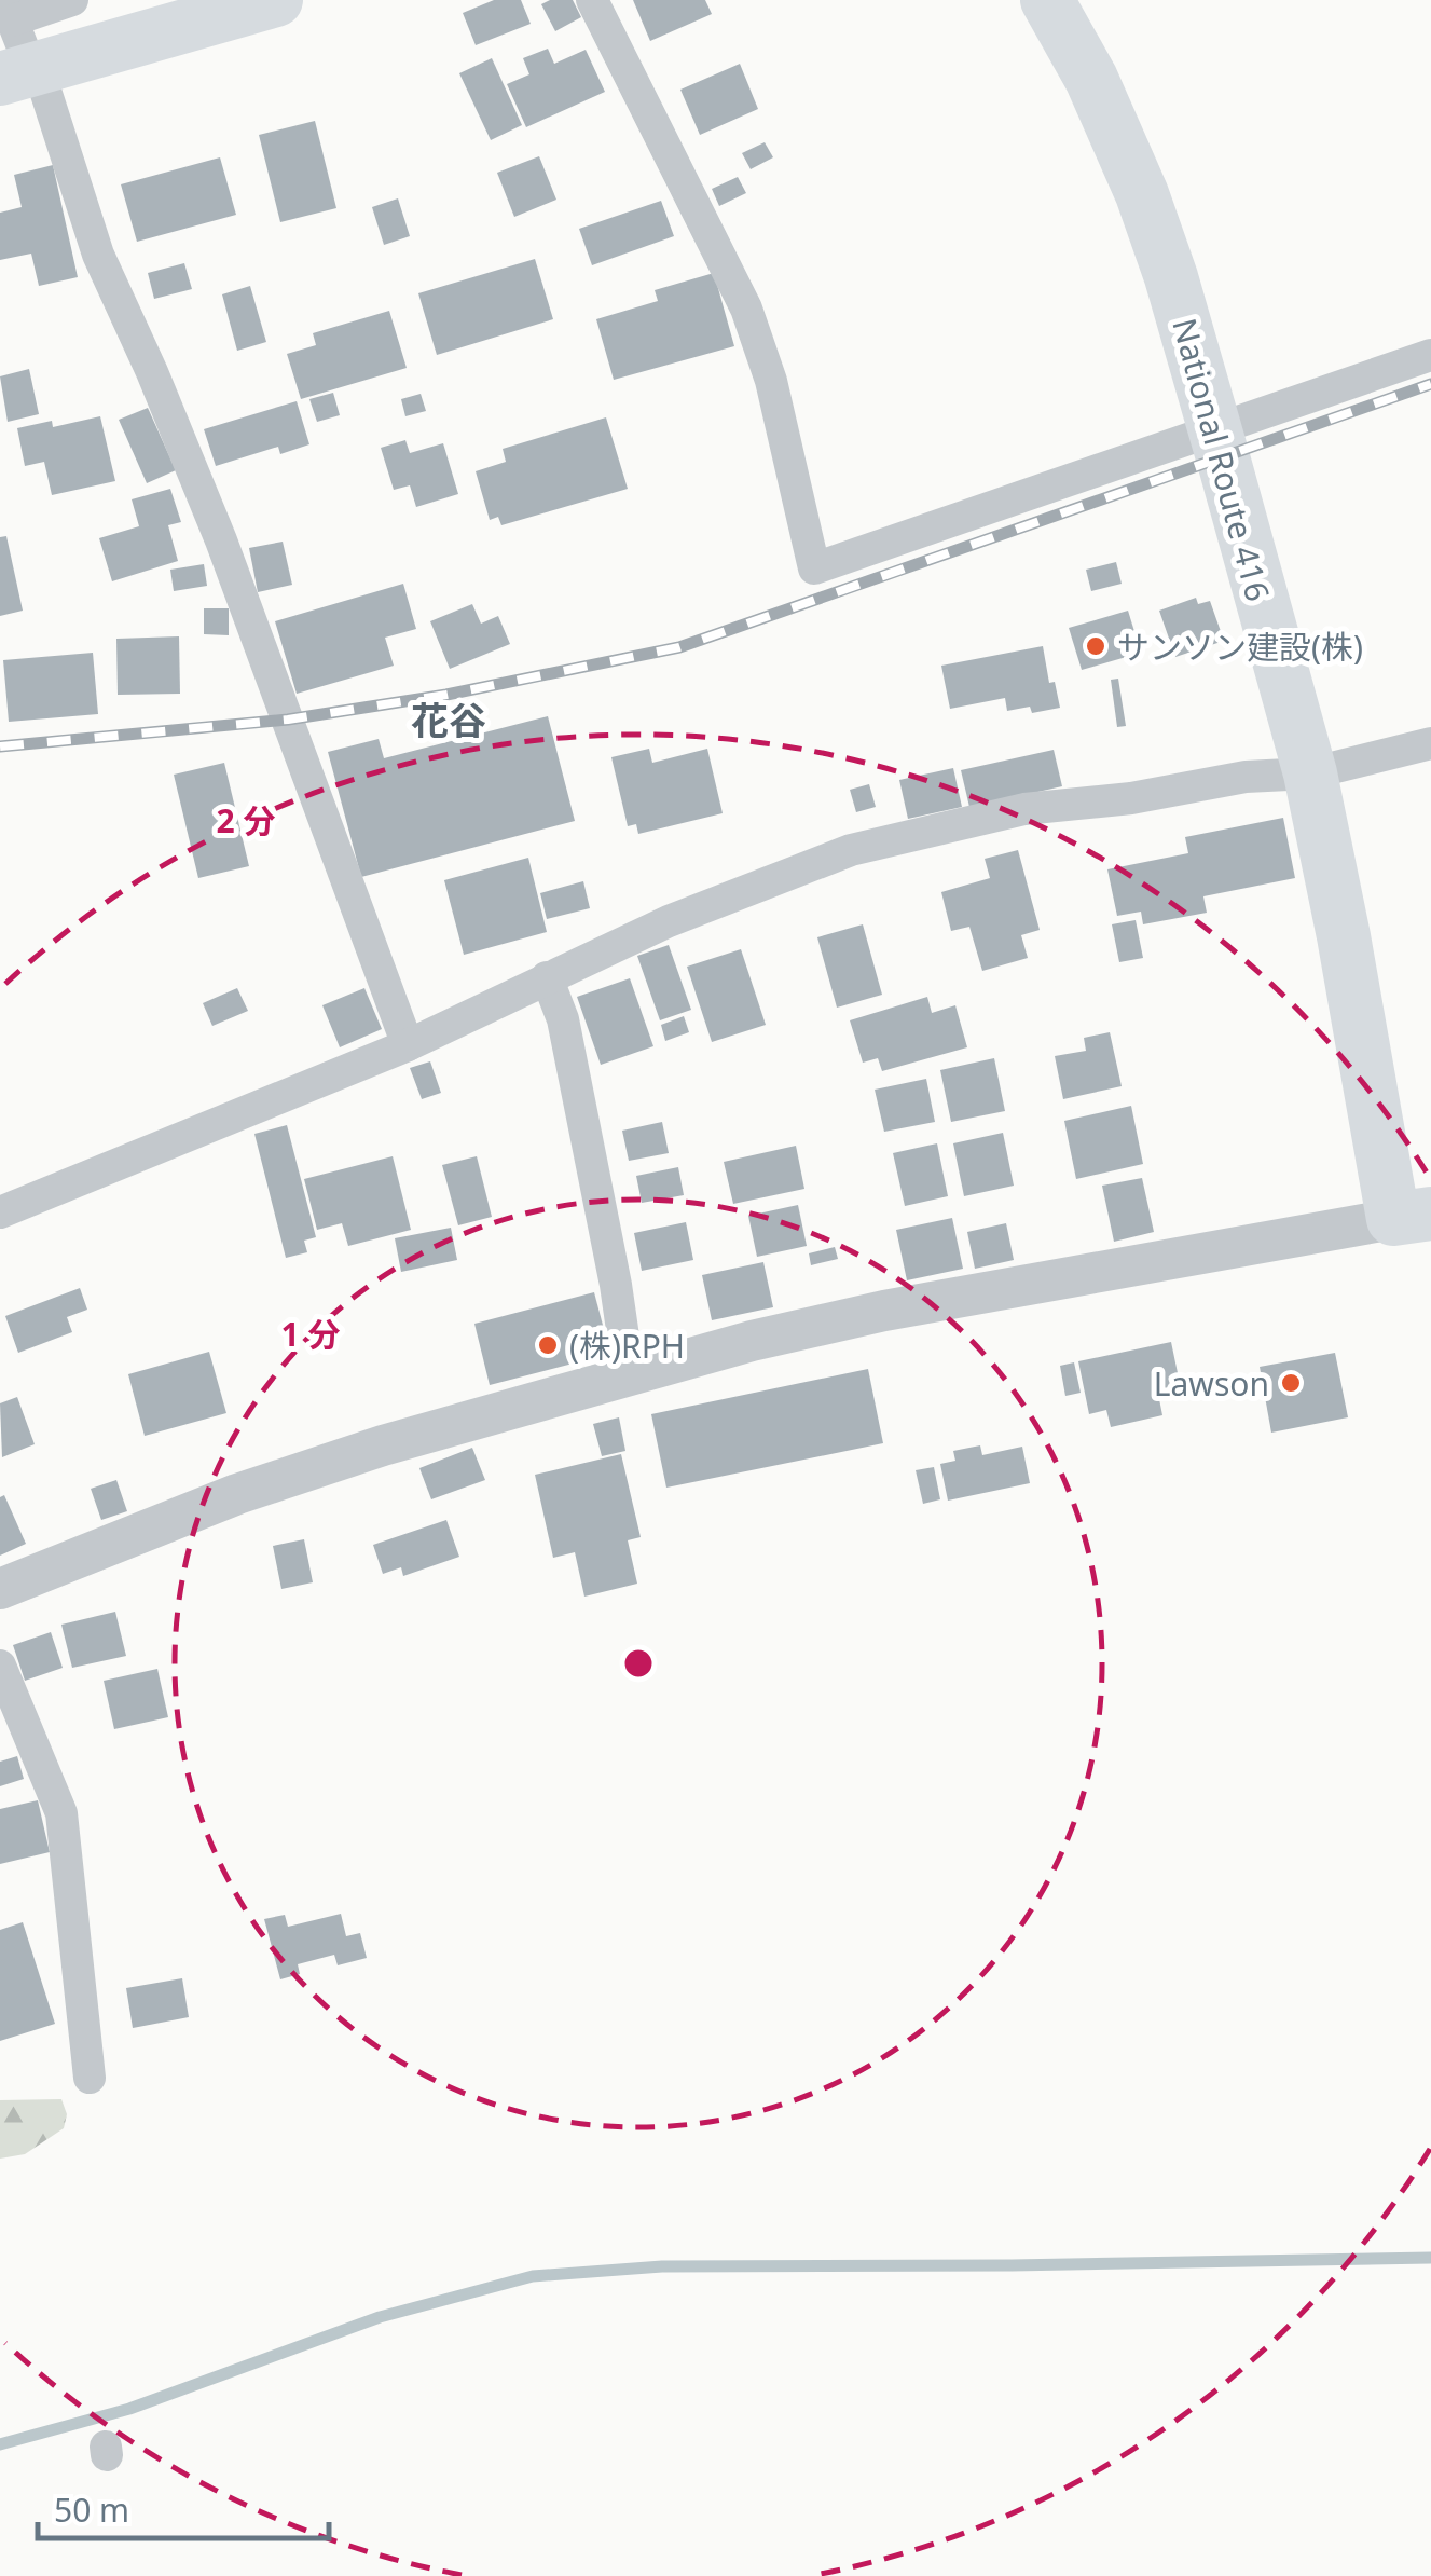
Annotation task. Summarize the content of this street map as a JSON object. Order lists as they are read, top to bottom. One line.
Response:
{"streets":{"highway":["National Route 416"]},"districts":["花谷"],"places":["サンソン建設(株)","(株)RPH","Lawson"],"scale_bar":"50 m","rings":["2 分","1 分"]}
